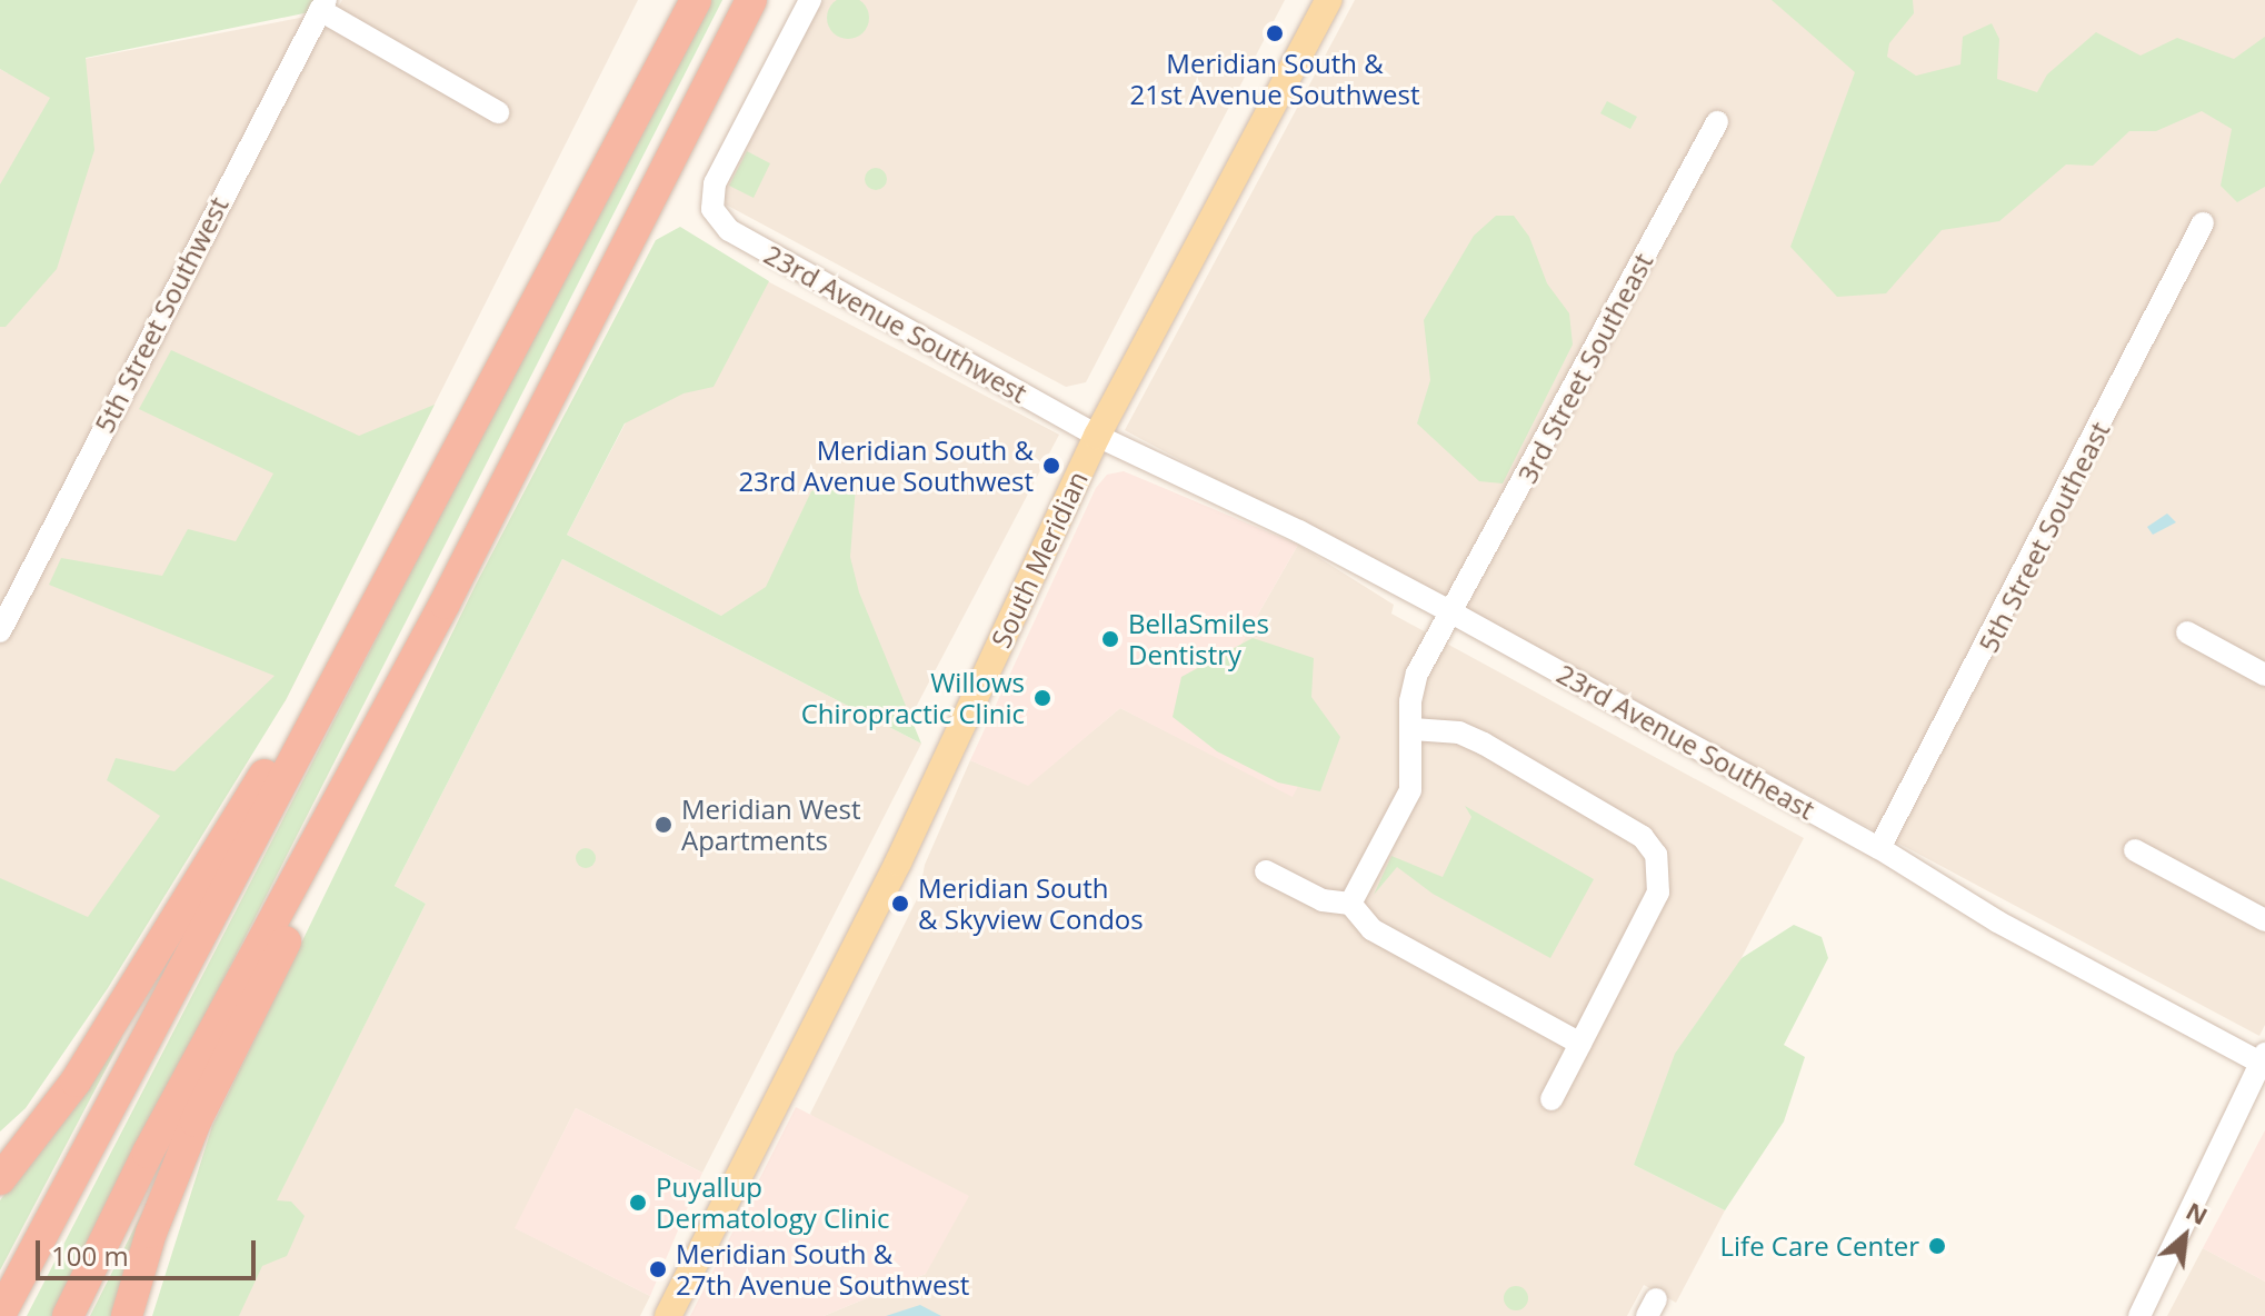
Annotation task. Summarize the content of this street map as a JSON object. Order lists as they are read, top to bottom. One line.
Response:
{"streets":{"main road":["South Meridian"],"street":["5th Street Southwest","23rd Avenue Southwest","3rd Street Southeast","5th Street Southeast","23rd Avenue Southeast"]},"crossings":[["23rd Avenue Southwest","South Meridian"],["23rd Avenue Southwest","23rd Avenue Southeast"],["3rd Street Southeast","23rd Avenue Southeast"],["5th Street Southeast","23rd Avenue Southeast"],["South Meridian","23rd Avenue Southeast"]],"places":["Meridian South & 21st Avenue Southwest","Meridian South & 23rd Avenue Southwest","BellaSmiles Dentistry","Willows Chiropractic Clinic","Meridian West Apartments","Meridian South & Skyview Condos","Puyallup Dermatology Clinic","Life Care Center","Meridian South & 27th Avenue Southwest"],"scale_bar":"100 m","north":"top right"}
